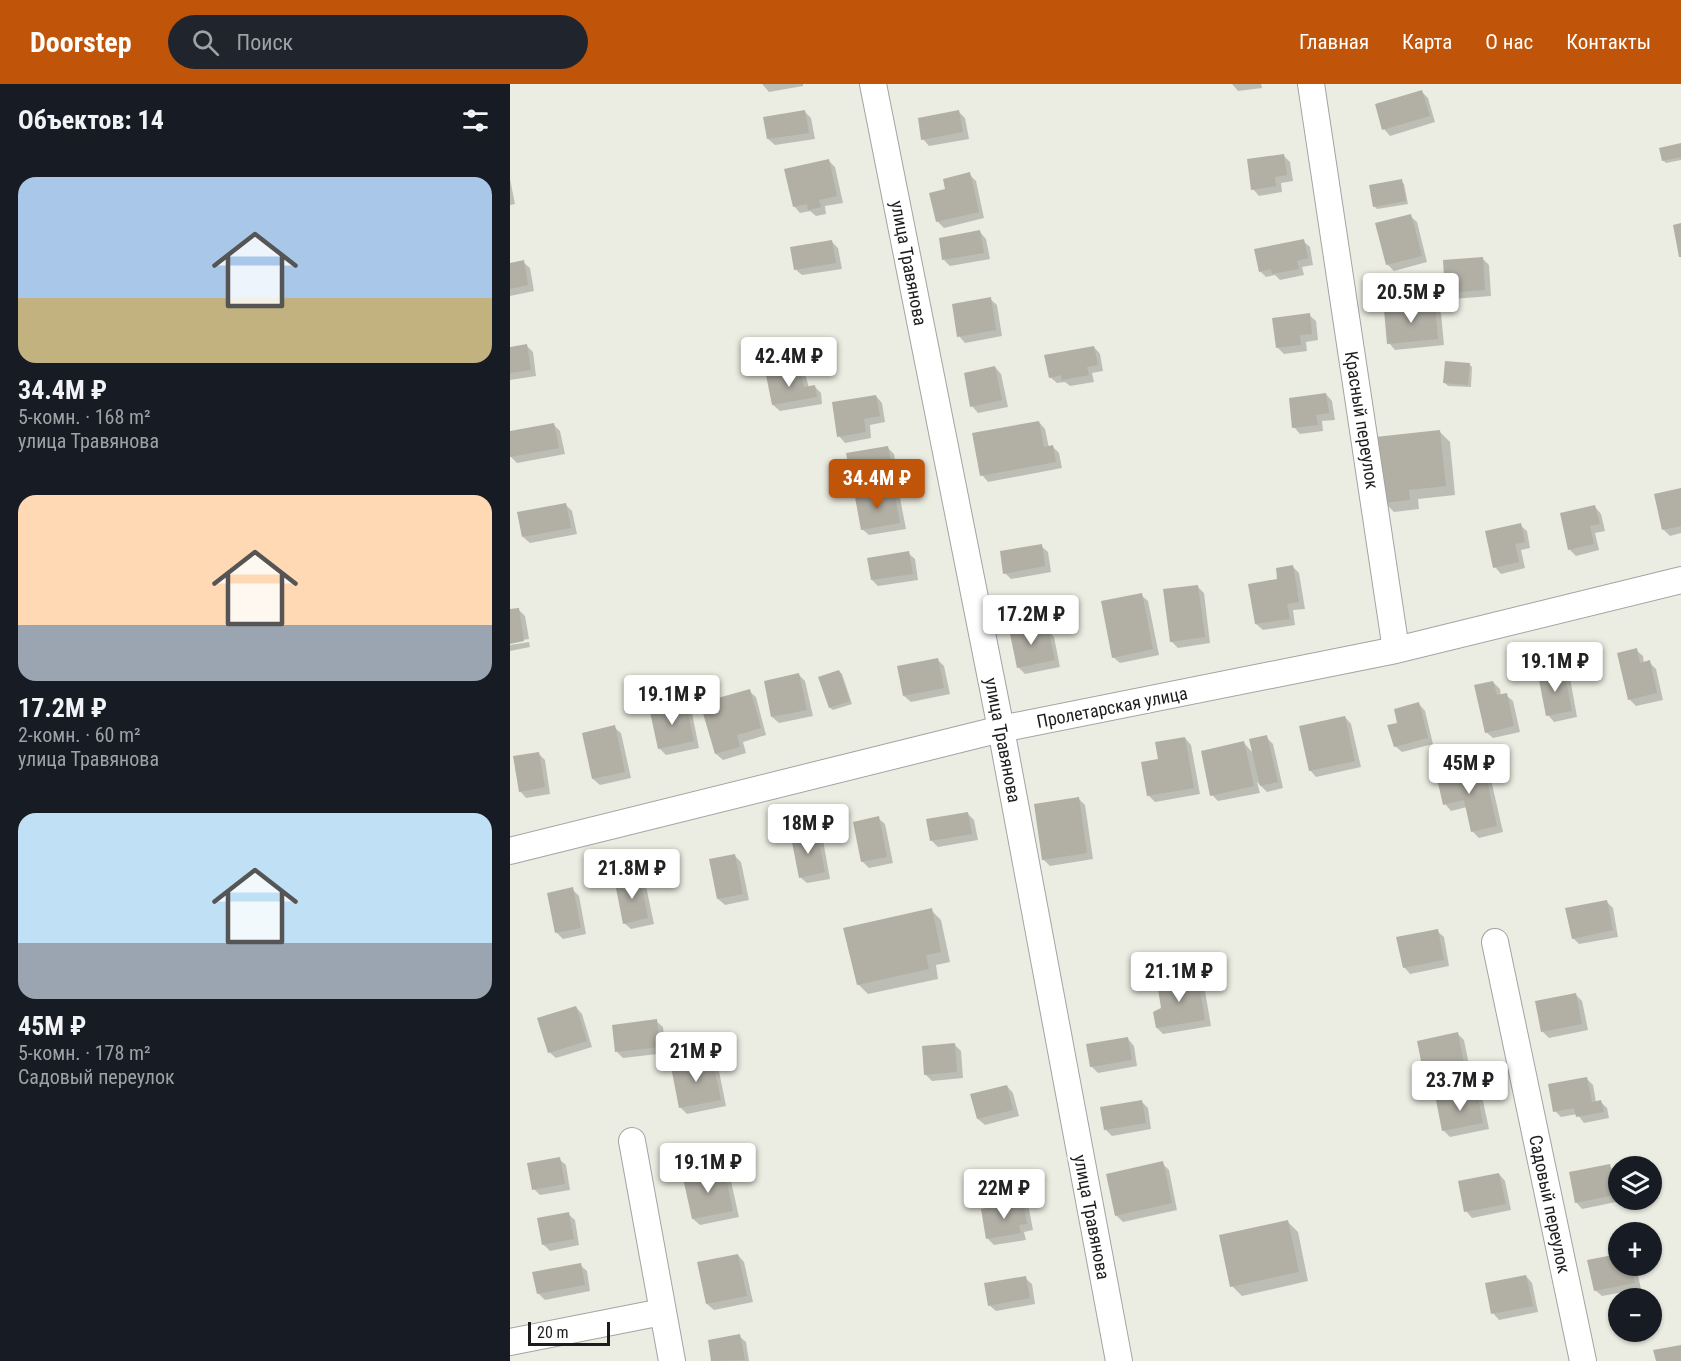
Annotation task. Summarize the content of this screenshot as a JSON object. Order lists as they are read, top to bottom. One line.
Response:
{"streets":{"street":["улица Травянова","Красный переулок","Пролетарская улица","Садовый переулок"]},"crossings":[["улица Травянова","Пролетарская улица"],["Красный переулок","Пролетарская улица"]],"scale_bar":"20 m","page":{"header":"Doorstep","search":"Поиск","nav":["Главная","Карта","О нас","Контакты"],"heading":"Объектов: 14","list":[{"name":"34.4M ₽","note":"5-комн. · 168 m² · улица Травянова"},{"name":"17.2M ₽","note":"2-комн. · 60 m² · улица Травянова"},{"name":"45M ₽","note":"5-комн. · 178 m² · Садовый переулок"}],"price":["20.5M ₽","42.4M ₽","34.4M ₽","17.2M ₽","19.1M ₽","19.1M ₽","45M ₽","18M ₽","21.8M ₽","21.1M ₽","21M ₽","23.7M ₽","19.1M ₽","22M ₽"],"map_buttons":["+","−"],"scale":"20 m"}}
